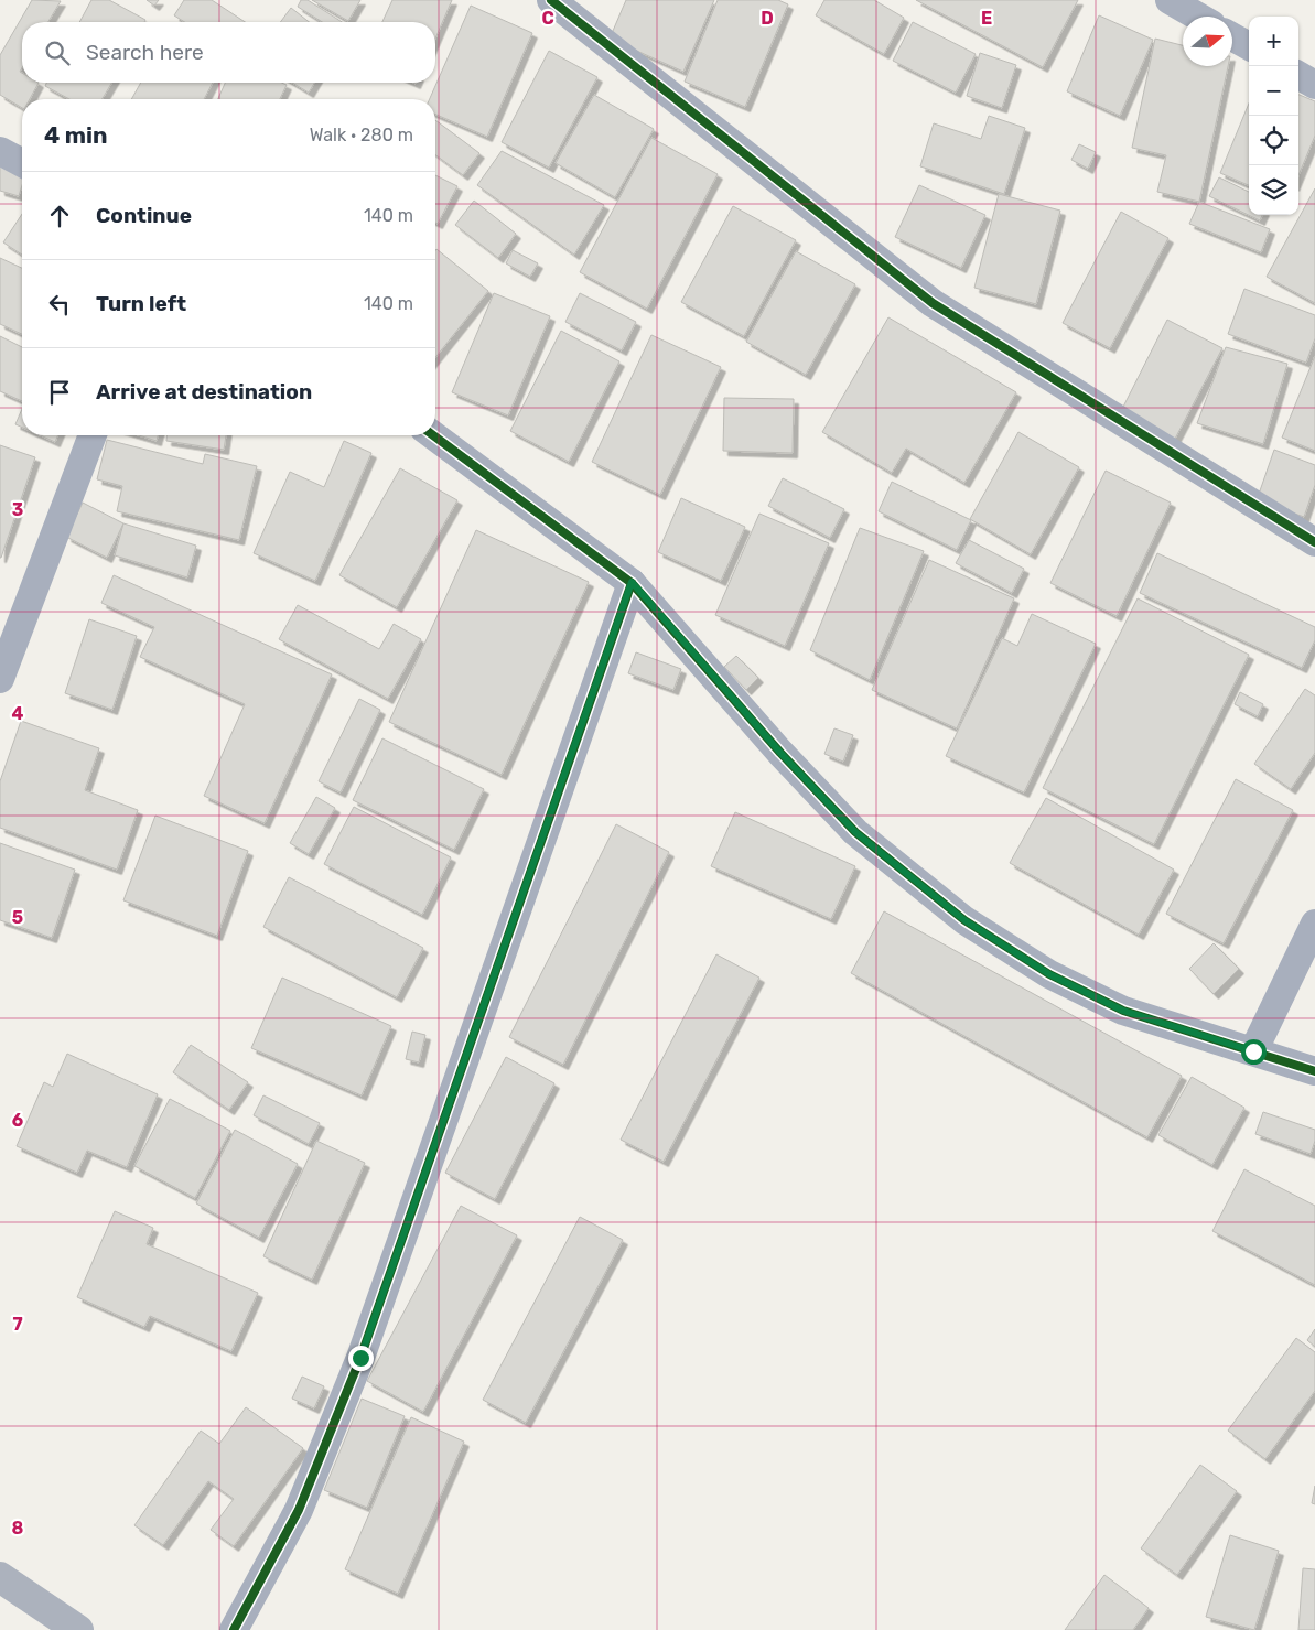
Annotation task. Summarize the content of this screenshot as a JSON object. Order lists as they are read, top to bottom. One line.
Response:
{"north":"right","page":{"map_buttons":["+","−"],"search":"Search here","heading":["4 min","Walk · 280 m"],"list":[["Continue","140 m"],["Turn left","140 m"],"Arrive at destination"]},"grid":{"columns":["C","D","E"],"rows":["3","4","5","6","7","8"]}}
